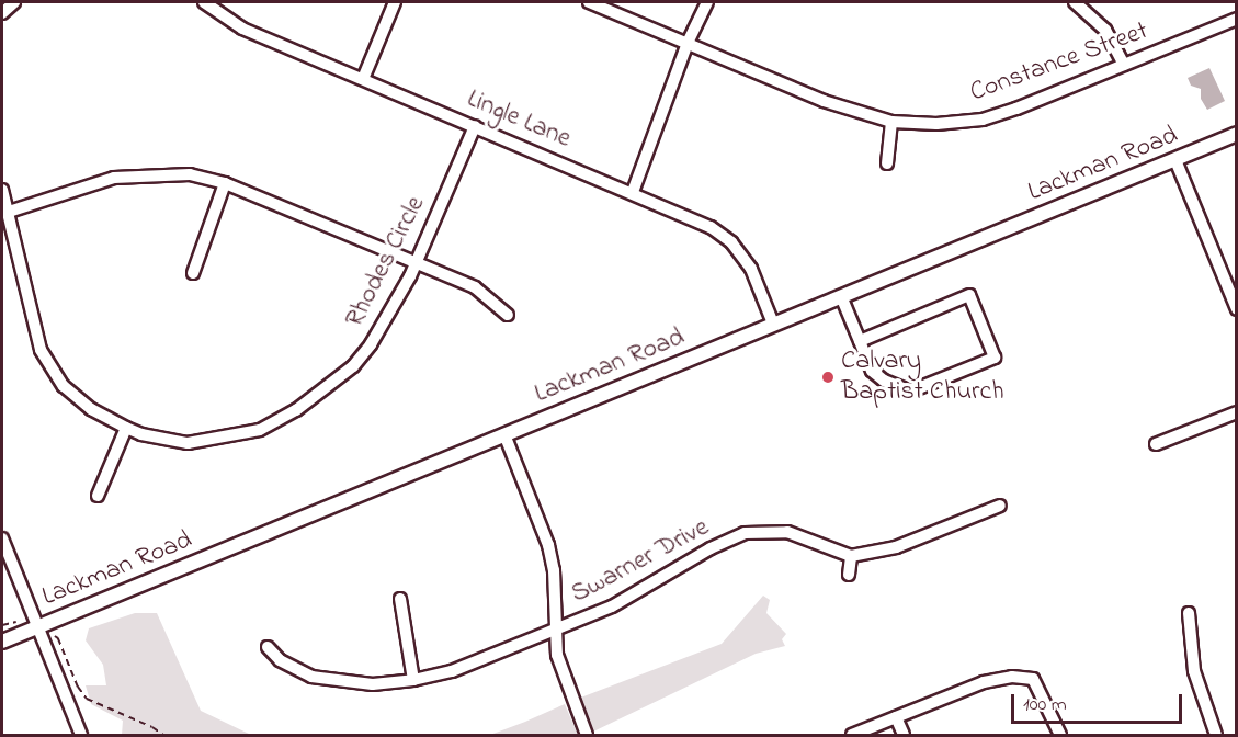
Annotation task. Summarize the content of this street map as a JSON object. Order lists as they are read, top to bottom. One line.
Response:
{"streets":{"main road":["Lackman Road"],"street":["Constance Street","Lingle Lane","Rhodes Circle","Swarner Drive"]},"crossings":[["Lingle Lane","Lackman Road"],["Lingle Lane","Rhodes Circle"]],"places":["Calvary Baptist Church"],"scale_bar":"100 m"}
